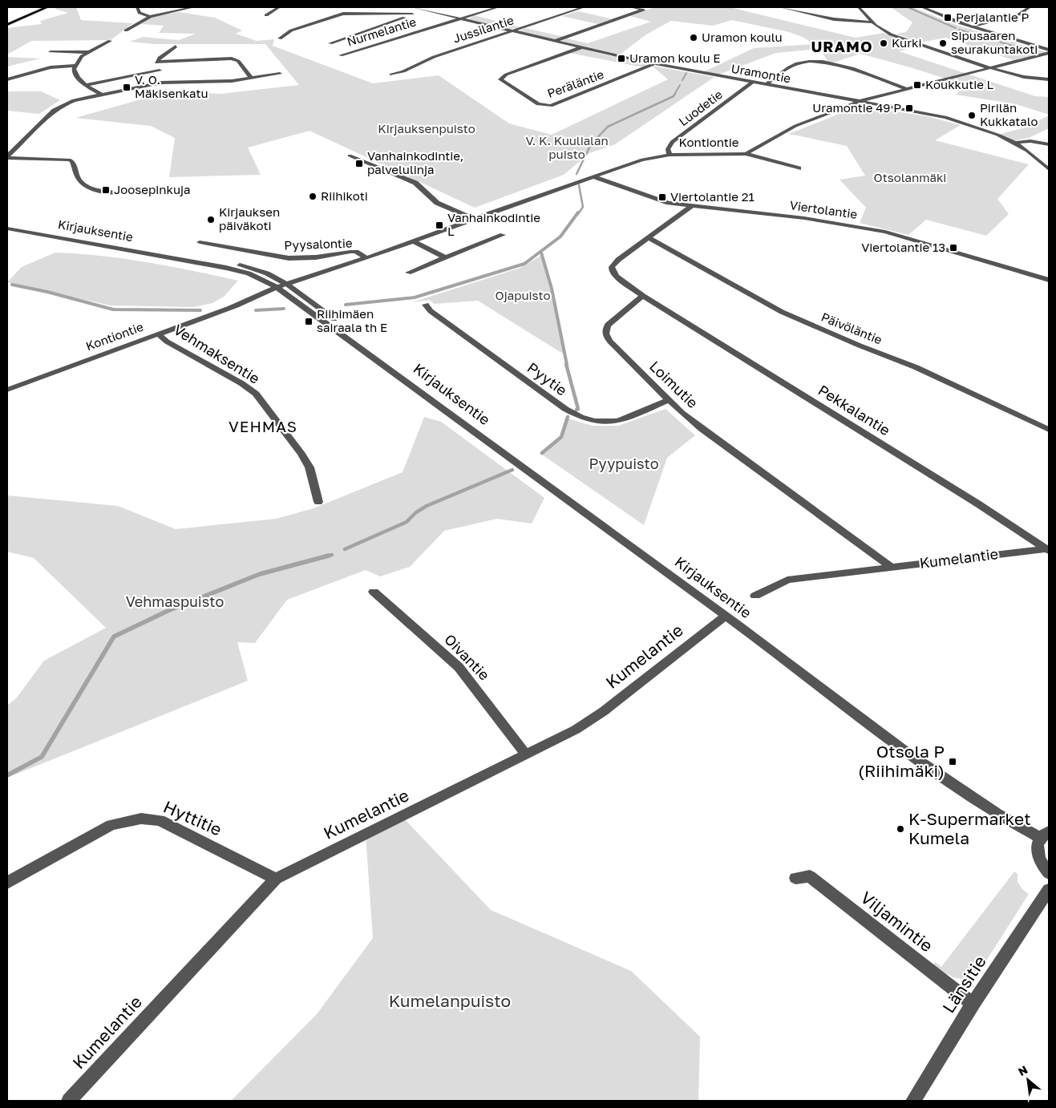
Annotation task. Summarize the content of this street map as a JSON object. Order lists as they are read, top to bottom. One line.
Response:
{"streets":{"street":["Jussilantie","Nurmelantie","Uramontie","Peräläntie","Luodetie","Kontiontie","Viertolantie","Kirjauksentie","Pyysalontie","Päivöläntie","Vehmaksentie","Pyytie","Loimutie","Pekkalantie","Kumelantie","Oivantie","Hyttitie","Viljamintie","Länsitie"]},"crossings":[["Jussilantie","Uramontie"],["Nurmelantie","Uramontie"],["Uramontie","Peräläntie"],["Uramontie","Luodetie"],["Uramontie","Kontiontie"],["Luodetie","Kontiontie"],["Kontiontie","Viertolantie"],["Kontiontie","Kirjauksentie"],["Kontiontie","Pyysalontie"],["Kontiontie","Vehmaksentie"],["Kirjauksentie","Kumelantie"],["Pyytie","Loimutie"],["Loimutie","Pekkalantie"],["Loimutie","Kumelantie"],["Pekkalantie","Kumelantie"],["Kumelantie","Oivantie"],["Kumelantie","Hyttitie"],["Viljamintie","Länsitie"]],"districts":["URAMO","VEHMAS"],"parks":["Kirjauksenpuisto","V. K. Kuulialan puisto","Otsolanmäki","Ojapuisto","Pyypuisto","Vehmaspuisto","Kumelanpuisto"],"places":{"transit":["Perjalantie P","Uramon koulu E","Koukkutie L","V. O. Mäkisenkatu","Uramontie 49 P","Vanhainkodintie, palvelulinja","Joosepinkuja","Viertolantie 21","Vanhainkodintie L","Viertolantie 13","Riihimäen sairaala th E","Otsola P (Riihimäki)"],"other":["Uramon koulu","Kurki","Sipusaaren seurakuntakoti","Pirilän Kukkatalo","Riihikoti","Kirjauksen päiväkoti","K-Supermarket Kumela"]},"north":"top left"}
